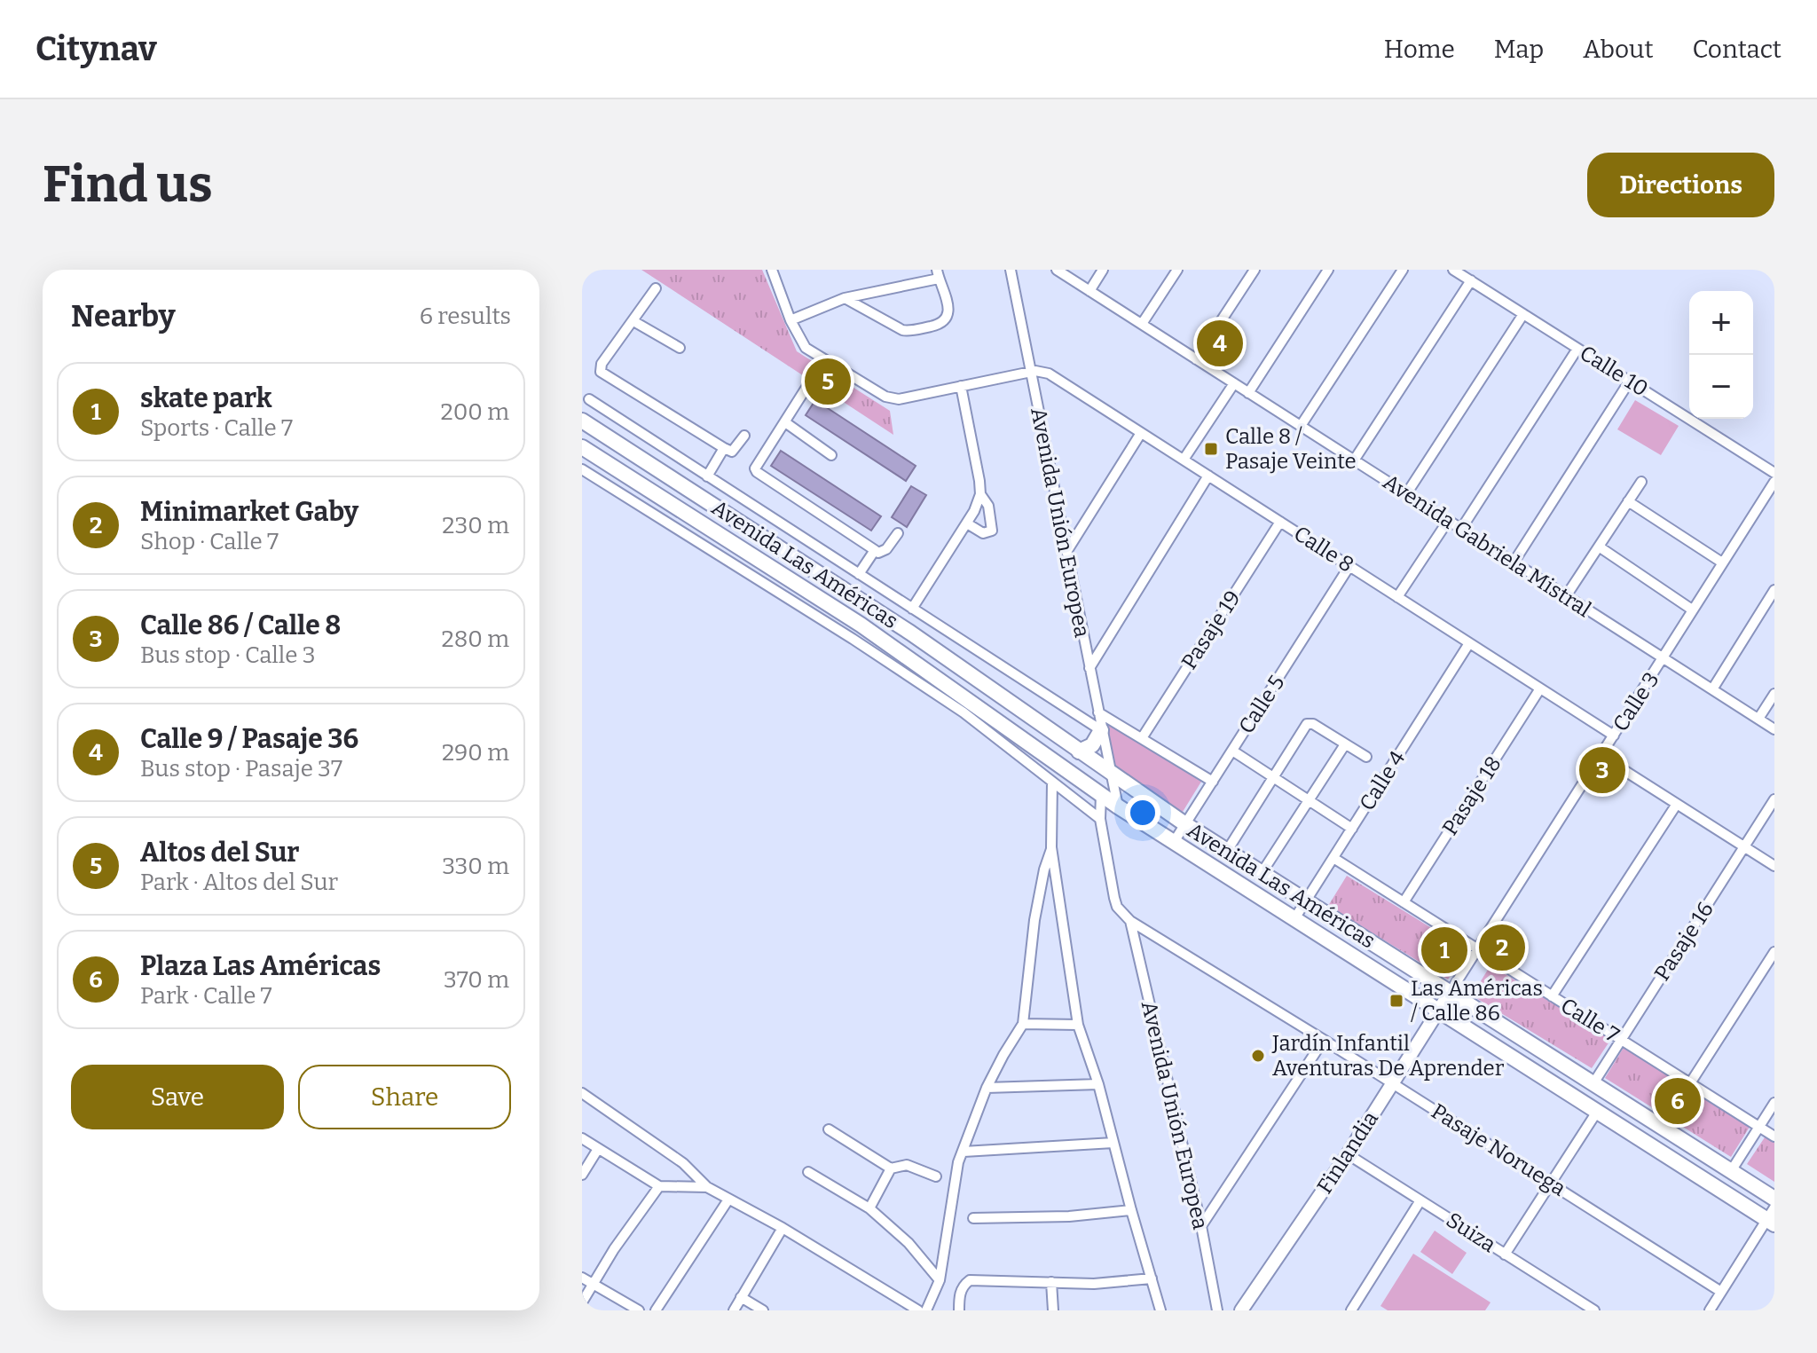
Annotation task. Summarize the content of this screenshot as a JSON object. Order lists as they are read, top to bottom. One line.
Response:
{"streets":{"main road":["Avenida Las Américas"],"street":["Calle 10","Avenida Unión Europea","Avenida Gabriela Mistral","Calle 8","Pasaje 19","Calle 3","Calle 5","Calle 4","Pasaje 18","Pasaje 16","Calle 7","Pasaje Noruega","Finlandia","Suiza"]},"crossings":[["Avenida Unión Europea","Calle 8"],["Avenida Unión Europea","Avenida Las Américas"],["Avenida Unión Europea","Pasaje Noruega"],["Avenida Gabriela Mistral","Calle 3"],["Calle 8","Pasaje 19"],["Calle 8","Calle 3"],["Calle 8","Calle 5"],["Calle 8","Calle 4"],["Calle 8","Pasaje 18"],["Avenida Las Américas","Calle 3"],["Avenida Las Américas","Calle 5"],["Avenida Las Américas","Calle 4"],["Avenida Las Américas","Pasaje 16"],["Avenida Las Américas","Finlandia"],["Calle 3","Calle 7"],["Calle 3","Finlandia"],["Calle 4","Calle 7"],["Pasaje 18","Calle 7"],["Pasaje 16","Calle 7"],["Pasaje Noruega","Finlandia"],["Finlandia","Suiza"]],"places":{"transit":["Calle 8 / Pasaje Veinte","Las Américas / Calle 86"],"other":["Jardín Infantil Aventuras De Aprender"]},"page":{"header":"Citynav","nav":["Home","Map","About","Contact"],"buttons":["Directions",["Save","Share"]],"title":"Find us","heading":["Nearby","6 results"],"map_buttons":["+","−"],"pins":["4","5","3","2","1","6"],"list":[{"mark":"1","name":"skate park","note":"Sports · Calle 7","value":"200 m"},{"mark":"2","name":"Minimarket Gaby","note":"Shop · Calle 7","value":"230 m"},{"mark":"3","name":"Calle 86 / Calle 8","note":"Bus stop · Calle 3","value":"280 m"},{"mark":"4","name":"Calle 9 / Pasaje 36","note":"Bus stop · Pasaje 37","value":"290 m"},{"mark":"5","name":"Altos del Sur","note":"Park · Altos del Sur","value":"330 m"},{"mark":"6","name":"Plaza Las Américas","note":"Park · Calle 7","value":"370 m"}]}}
